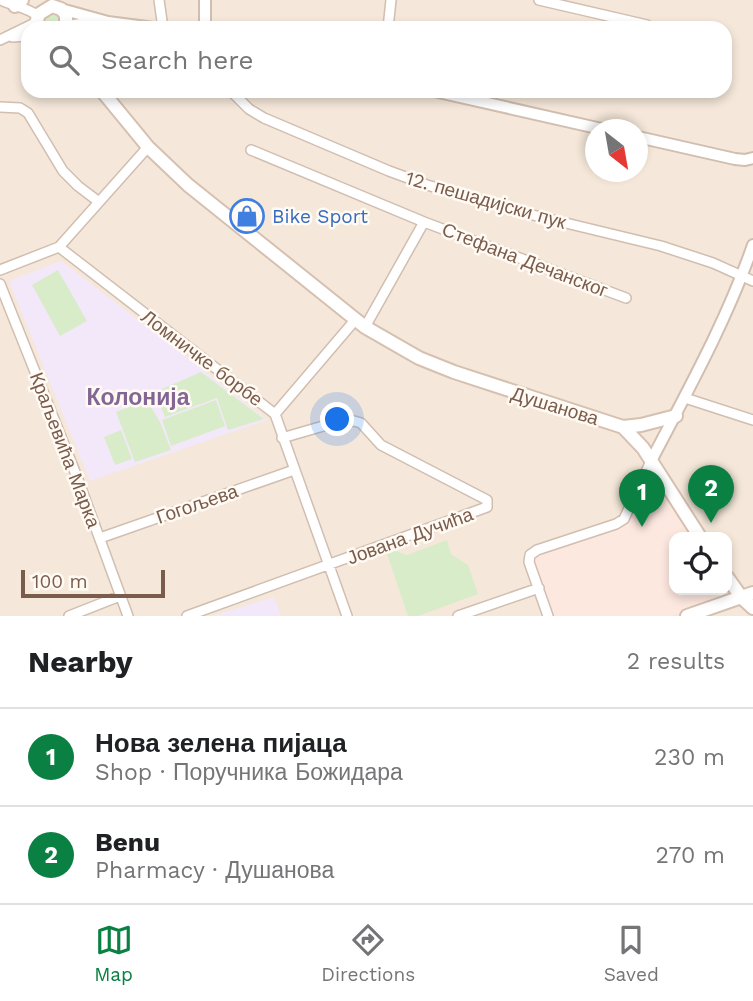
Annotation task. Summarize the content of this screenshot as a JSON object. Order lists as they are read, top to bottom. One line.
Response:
{"streets":{"main road":["Душанова"],"street":["12. пешадијски пук","Стефана Дечанског","Ломничке борбе","Краљевића Марка","Гогољева","Јована Дучића"]},"crossings":[["Стефана Дечанског","Душанова"],["Ломничке борбе","Гогољева"],["Ломничке борбе","Јована Дучића"],["Краљевића Марка","Гогољева"]],"districts":["Колонија"],"places":{"shop":["Bike Sport"]},"scale_bar":"100 m","north":"bottom right","page":{"search":"Search here","pins":["2","1"],"scale":"100 m","heading":["Nearby","2 results"],"list":[{"mark":"1","name":"Нова зелена пијаца","note":"Shop · Поручника Божидара","value":"230 m"},{"mark":"2","name":"Benu","note":"Pharmacy · Душанова","value":"270 m"}],"nav":["Map","Directions","Saved"]}}
